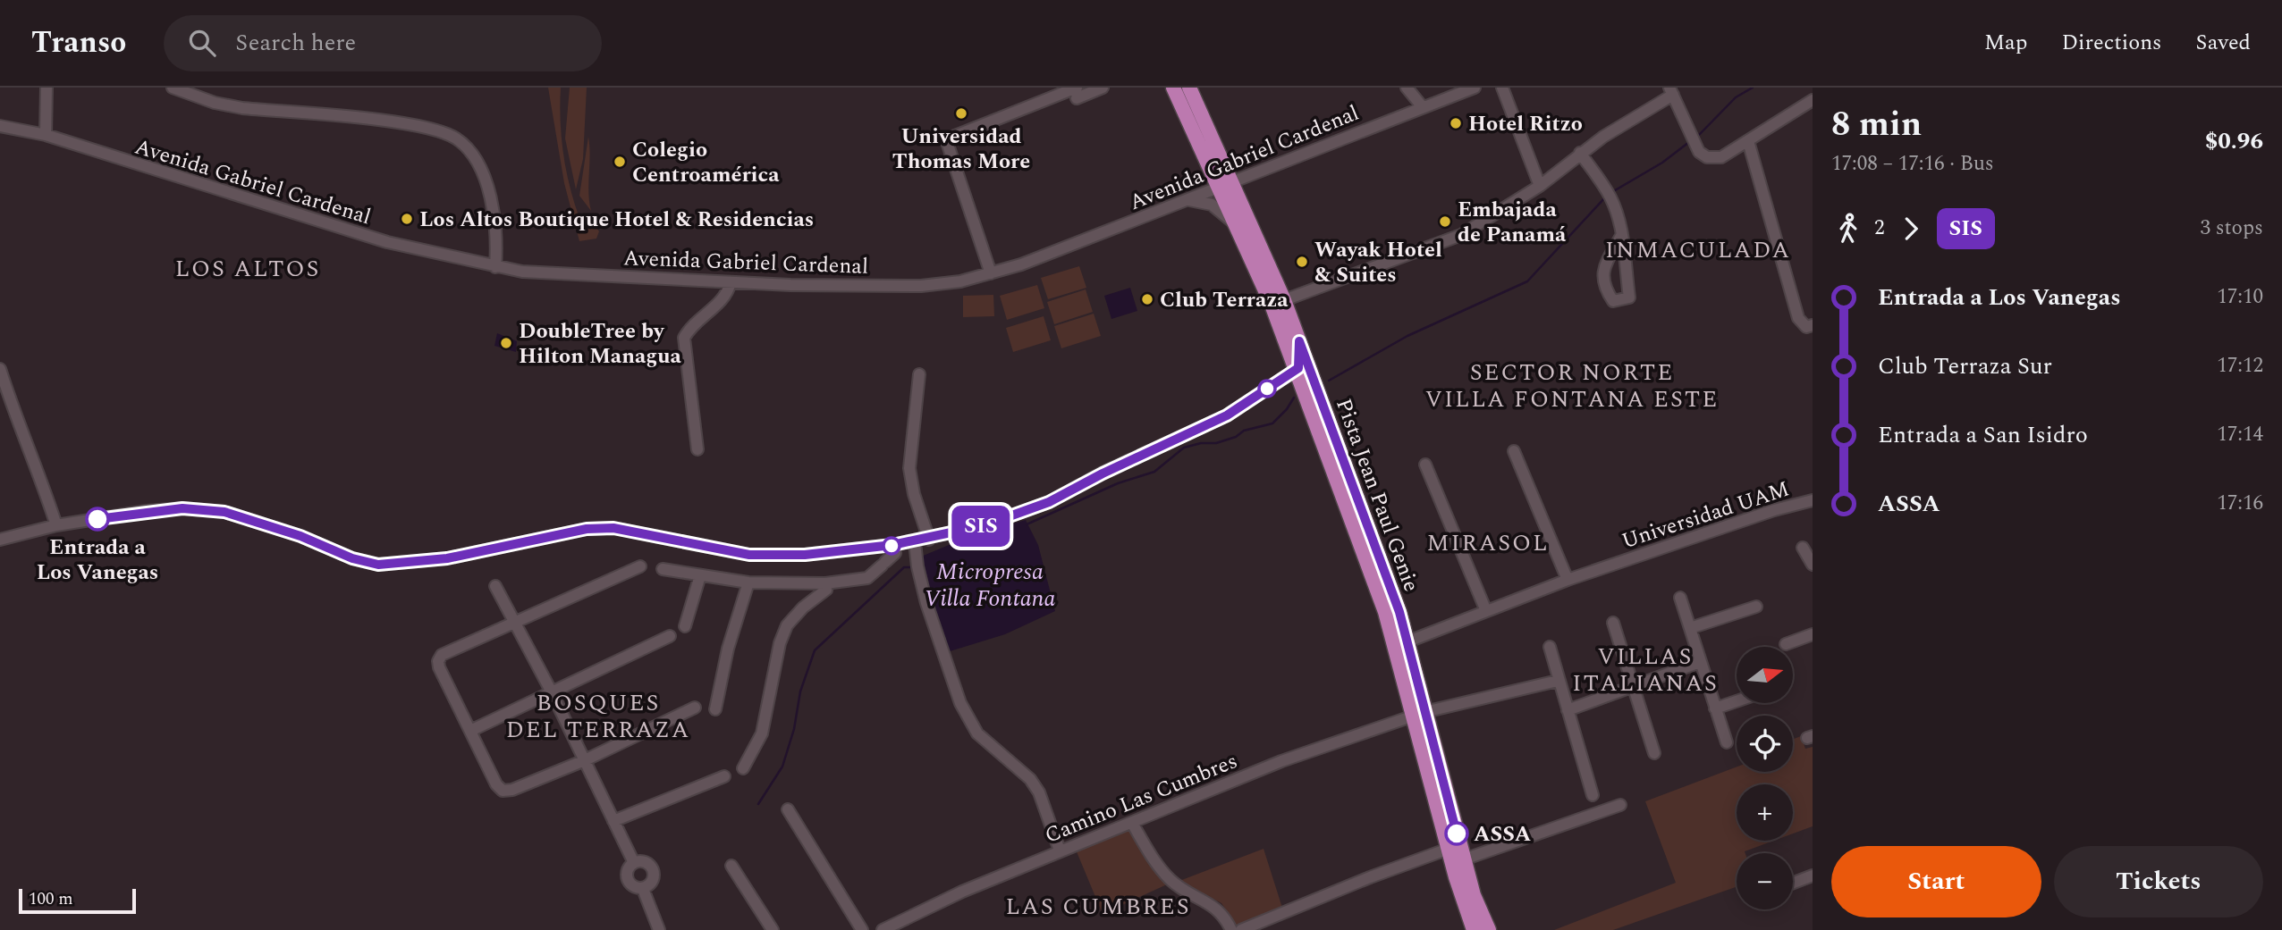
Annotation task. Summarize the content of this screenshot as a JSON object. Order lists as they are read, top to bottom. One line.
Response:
{"streets":{"main road":["Pista Jean Paul Genie"],"street":["Avenida Gabriel Cardenal","Universidad UAM","Camino Las Cumbres"]},"crossings":[["Avenida Gabriel Cardenal","Pista Jean Paul Genie"],["Pista Jean Paul Genie","Universidad UAM"],["Pista Jean Paul Genie","Camino Las Cumbres"]],"districts":["INMACULADA","LOS ALTOS","SECTOR NORTE VILLA FONTANA ESTE","MIRASOL","VILLAS ITALIANAS","BOSQUES DEL TERRAZA","LAS CUMBRES"],"water":["Micropresa Villa Fontana"],"places":["Universidad Thomas More","Hotel Ritzo","Colegio Centroamérica","Los Altos Boutique Hotel & Residencias","Embajada de Panamá","Wayak Hotel & Suites","Club Terraza","DoubleTree by Hilton Managua","Entrada a Los Vanegas","ASSA"],"lines":["bus line SIS"],"scale_bar":"100 m","north":"right","page":{"header":"Transo","search":"Search here","nav":["Map","Directions","Saved"],"on_map":"SIS","heading":["8 min","17:08 – 17:16 · Bus","$0.96"],"legs":["2","SIS","3 stops"],"list":[{"name":"Entrada a Los Vanegas","value":"17:10"},{"name":"Club Terraza Sur","value":"17:12"},{"name":"Entrada a San Isidro","value":"17:14"},{"name":"ASSA","value":"17:16"}],"map_buttons":["+","−"],"buttons":["Start","Tickets"],"scale":"100 m"}}
